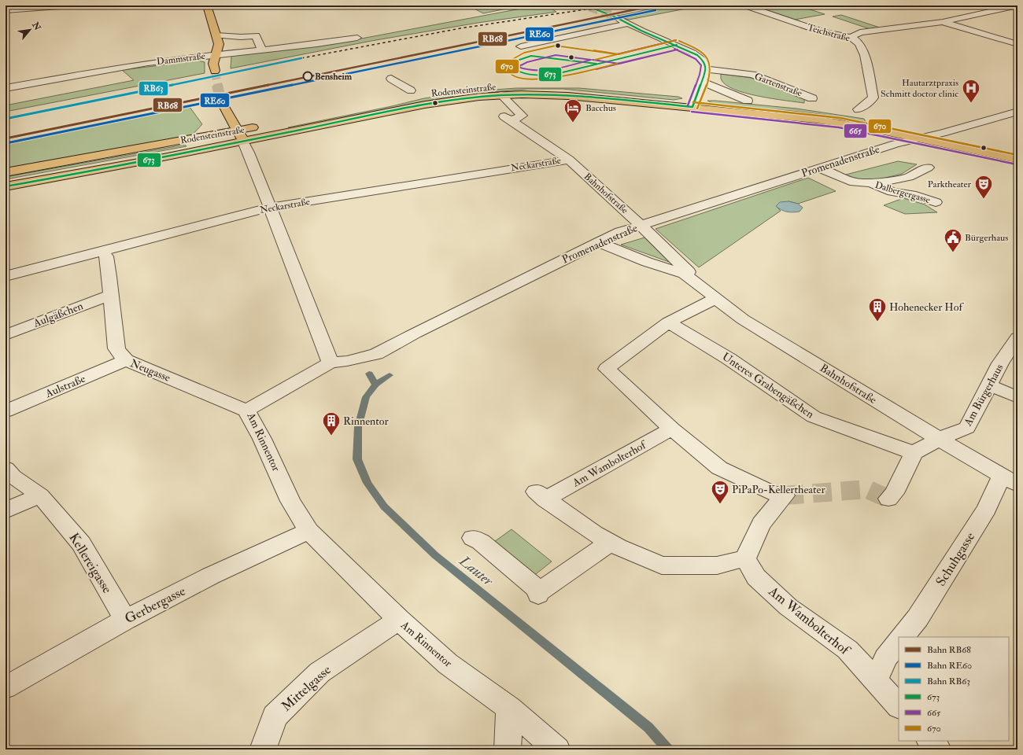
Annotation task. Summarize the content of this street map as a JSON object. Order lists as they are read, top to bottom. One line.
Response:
{"streets":{"main road":["Rodensteinstraße"],"street":["Teichstraße","Dammstraße","Gartenstraße","Promenadenstraße","Neckarstraße","Dalbergergasse","Bahnhofstraße","Aulgäßchen","Neugasse","Unteres Grabengäßchen","Aulstraße","Am Bürgerhaus","Am Rinnentor","Am Wambolterhof","Schuhgasse","Kellereigasse","Gerbergasse","Mittelgasse"]},"crossings":[["Rodensteinstraße","Promenadenstraße"],["Rodensteinstraße","Bahnhofstraße"],["Promenadenstraße","Dalbergergasse"],["Promenadenstraße","Bahnhofstraße"],["Promenadenstraße","Am Rinnentor"],["Neckarstraße","Bahnhofstraße"],["Neckarstraße","Neugasse"],["Bahnhofstraße","Am Bürgerhaus"],["Bahnhofstraße","Schuhgasse"],["Aulgäßchen","Neugasse"],["Neugasse","Aulstraße"],["Neugasse","Am Rinnentor"],["Am Rinnentor","Gerbergasse"],["Am Rinnentor","Mittelgasse"],["Kellereigasse","Gerbergasse"]],"water":["Lauter"],"places":{"other":["Bensheim"],"hospital":["Hautarztpraxis Schmitt doctor clinic"],"hotel":["Bacchus"],"theatre":["Parktheater","PiPaPo-Kellertheater"],"public building":["Bürgerhaus"],"building":["Hohenecker Hof","Rinnentor"]},"lines":["rail line RB68","transit line 673","rail line RE60","transit line 665","transit line 670","rail line RB63"],"legend":["Bahn RB68","Bahn RE60","Bahn RB63","673","665","670"],"north":"top right"}
